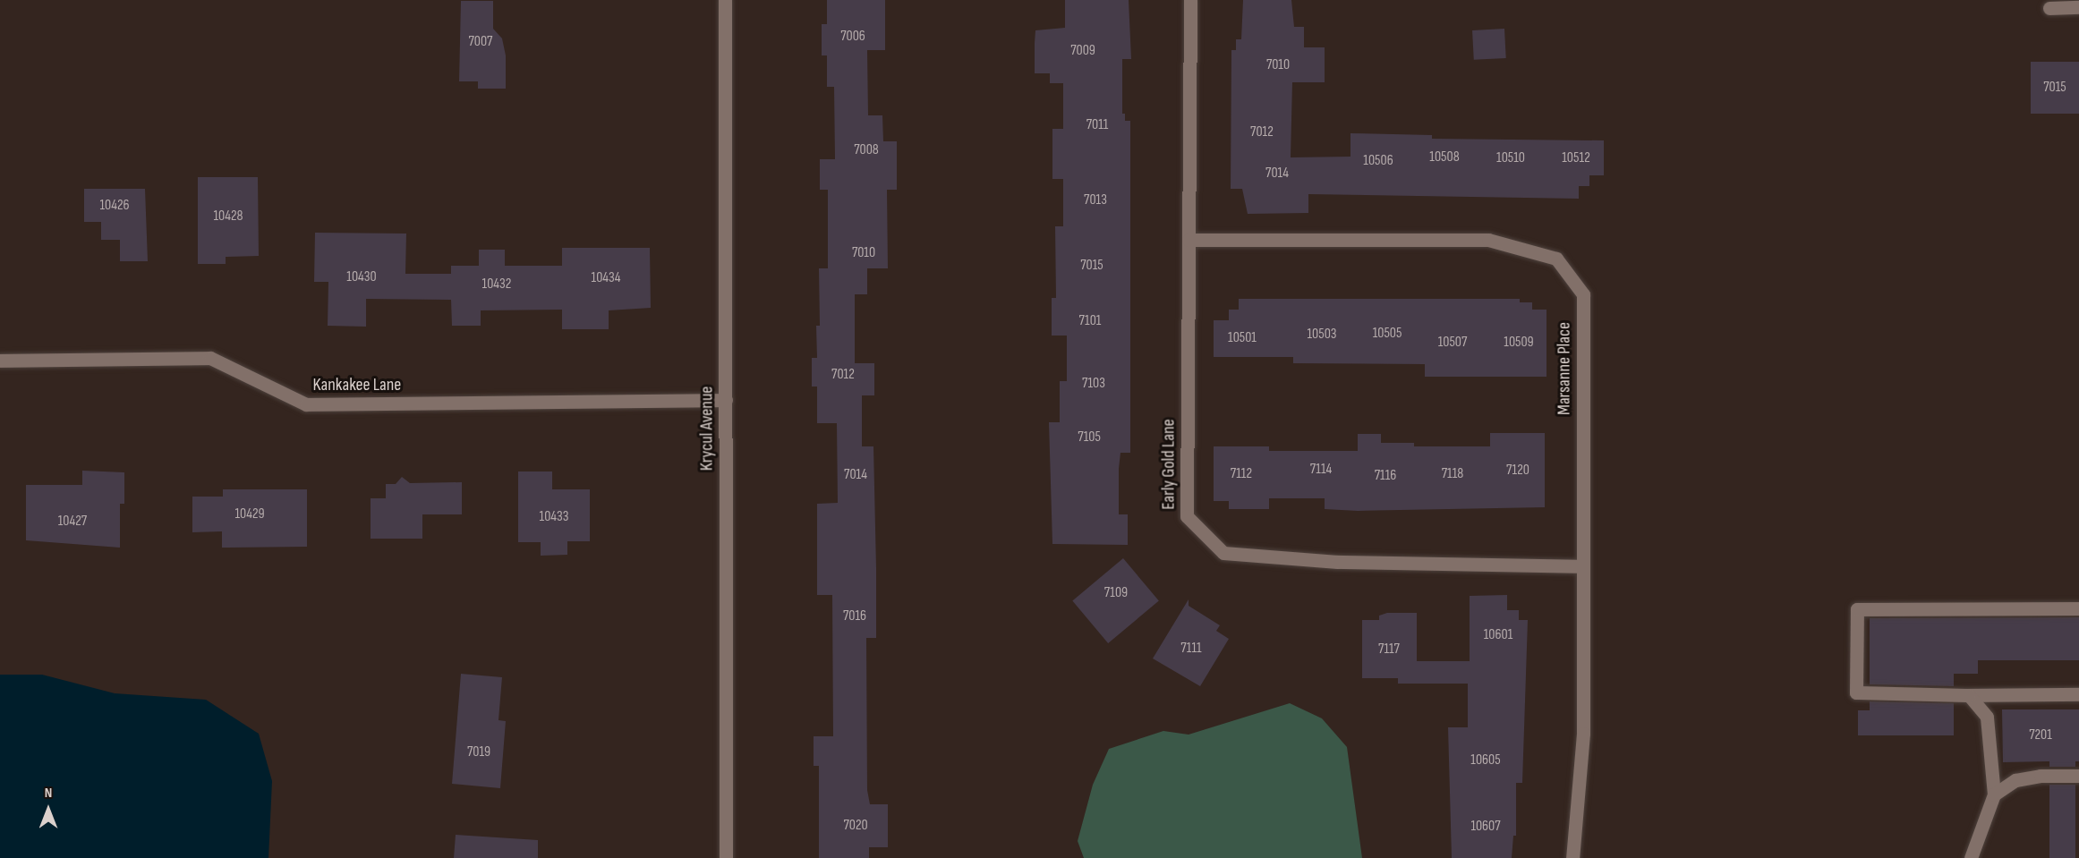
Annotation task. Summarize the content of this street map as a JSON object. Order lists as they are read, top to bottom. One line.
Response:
{"streets":{"street":["Marsanne Place","Kankakee Lane","Krycul Avenue","Early Gold Lane"]},"crossings":[["Marsanne Place","Early Gold Lane"],["Kankakee Lane","Krycul Avenue"]],"house_numbers":["7006","7007","7009","7010","7015","7011","7012","7008","10508","10510","10512","10506","7014","7013","10426","10428","7010","7015","10430","10434","10432","7101","10505","10503","10501","10507","10509","7012","7103","7105","7114","7120","7112","7118","7014","7116","10429","10433","10427","7109","7016","10601","7111","7117","7201","7019","10605","7020","10607"],"north":"top"}
